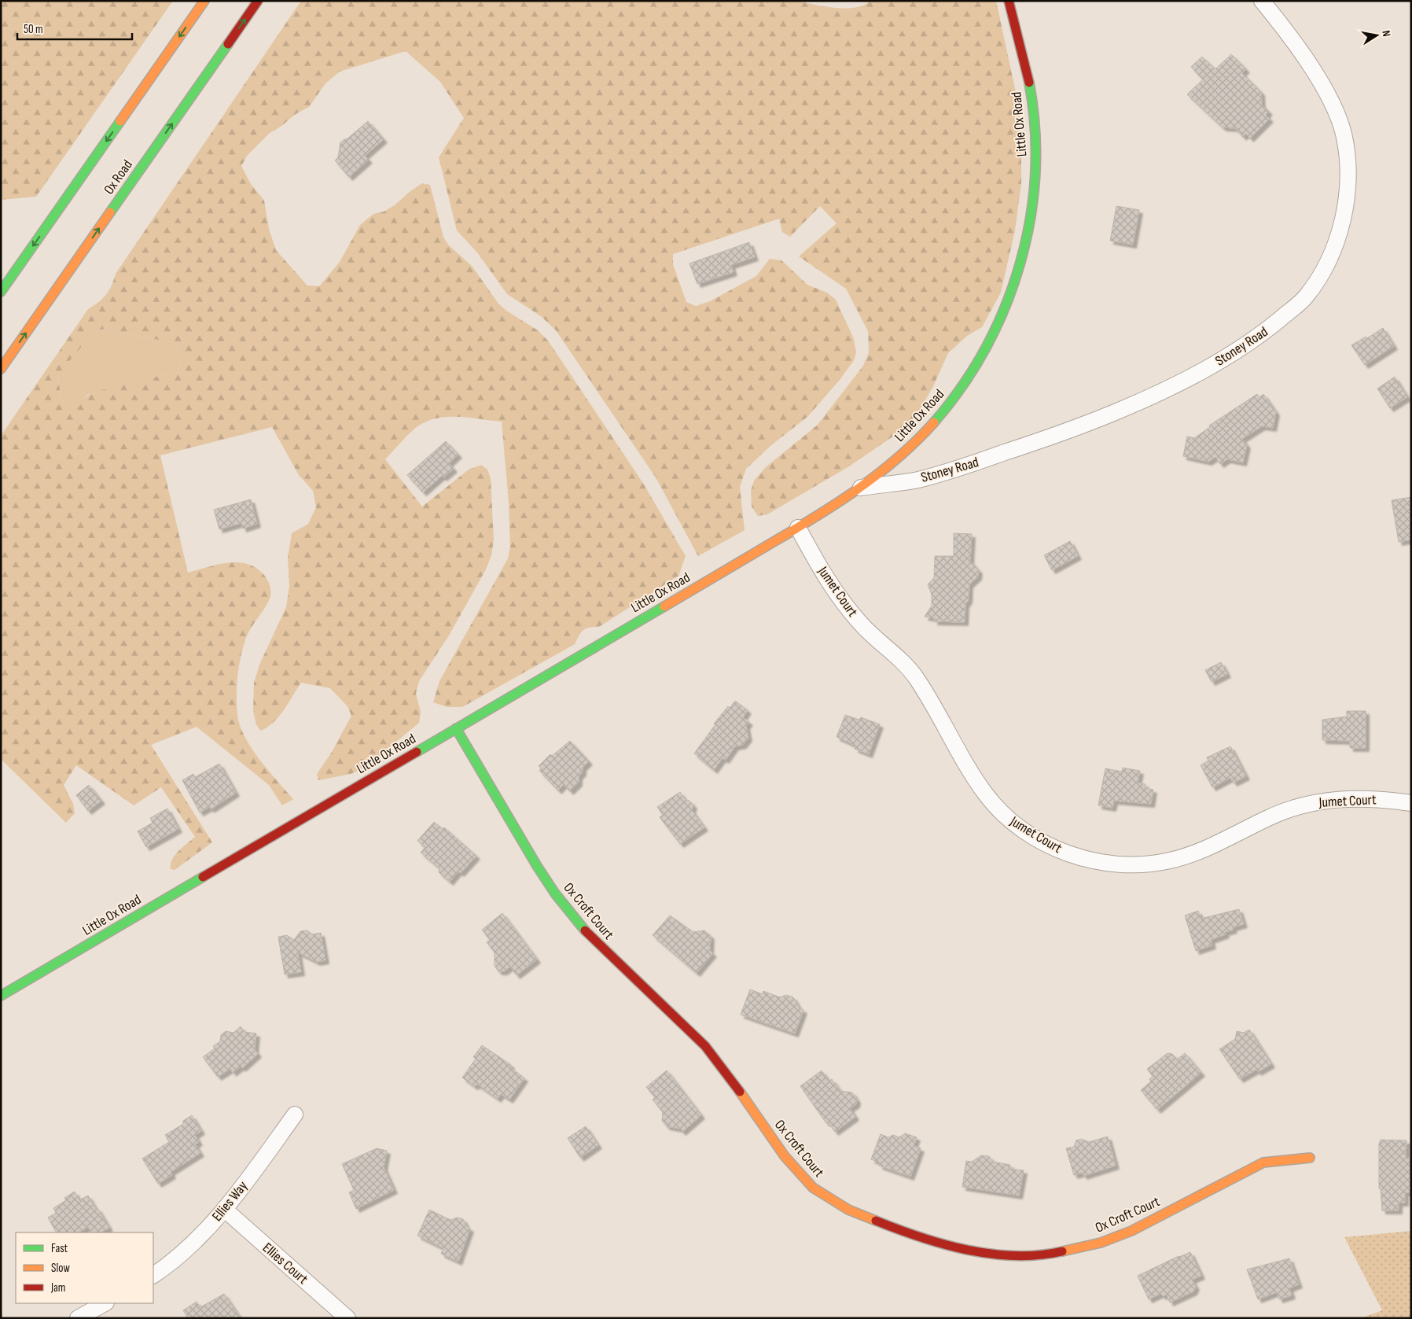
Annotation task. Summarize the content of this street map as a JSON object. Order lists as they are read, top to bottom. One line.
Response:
{"streets":{"main road":["Little Ox Road","Ox Road","Ox Croft Court"],"street":["Stoney Road","Jumet Court","Ellies Way","Ellies Court"]},"crossings":[["Little Ox Road","Stoney Road"],["Little Ox Road","Jumet Court"],["Little Ox Road","Ox Croft Court"],["Ellies Way","Ellies Court"]],"legend":["Fast","Slow","Jam"],"scale_bar":"50 m","north":"right"}
